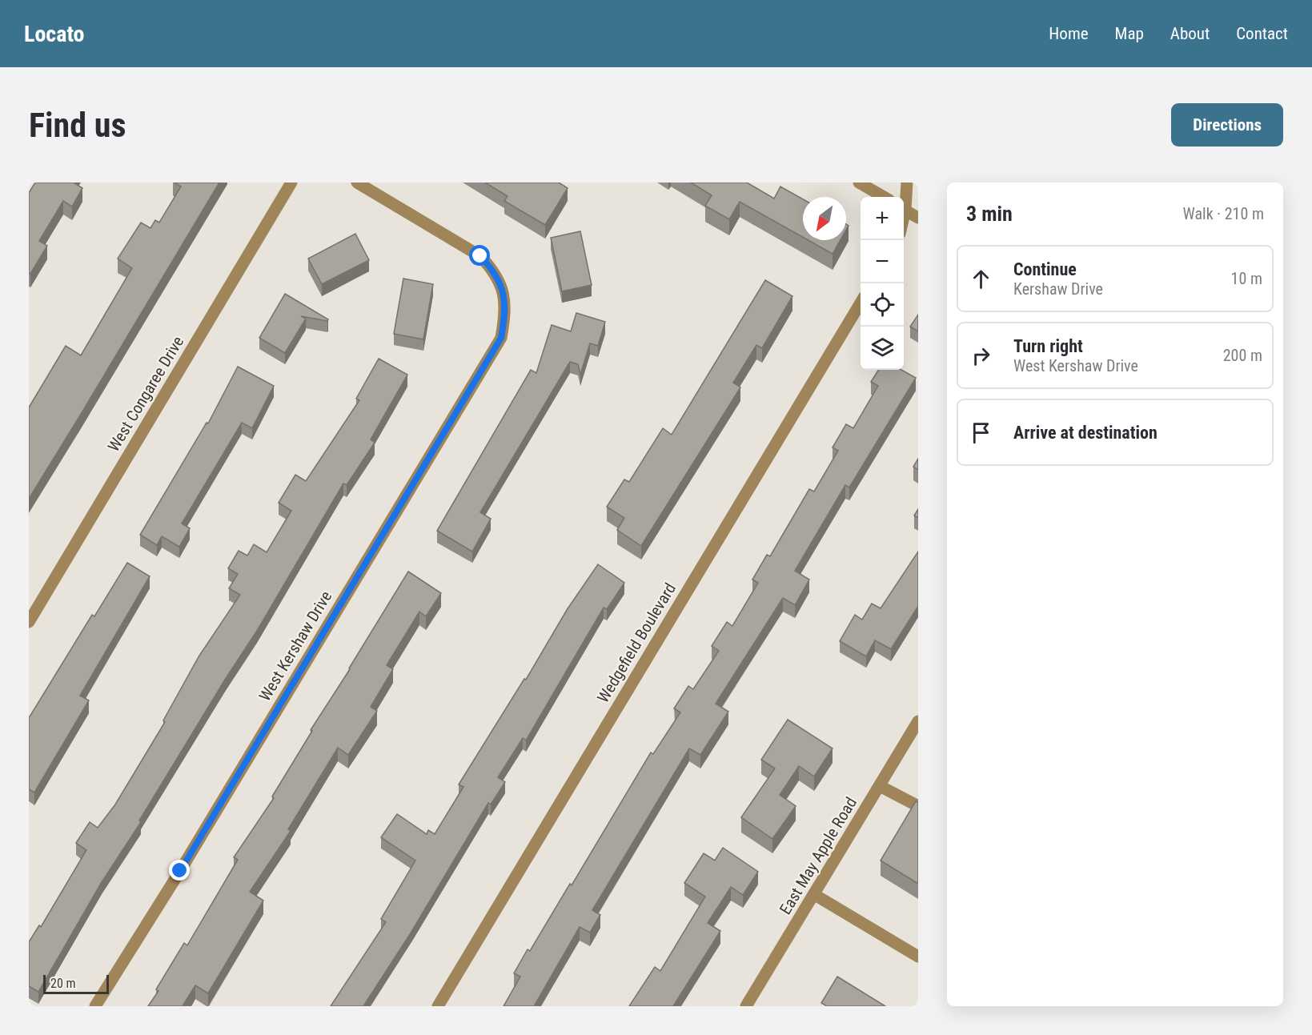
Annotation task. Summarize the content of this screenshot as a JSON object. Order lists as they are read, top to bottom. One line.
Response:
{"streets":{"street":["West Congaree Drive","Wedgefield Boulevard","West Kershaw Drive","East May Apple Road"]},"scale_bar":"20 m","north":"bottom left","page":{"header":"Locato","nav":["Home","Map","About","Contact"],"buttons":"Directions","title":"Find us","heading":["3 min","Walk · 210 m"],"map_buttons":["+","−"],"list":[["Continue","Kershaw Drive","10 m"],["Turn right","West Kershaw Drive","200 m"],"Arrive at destination"],"scale":"20 m"}}
